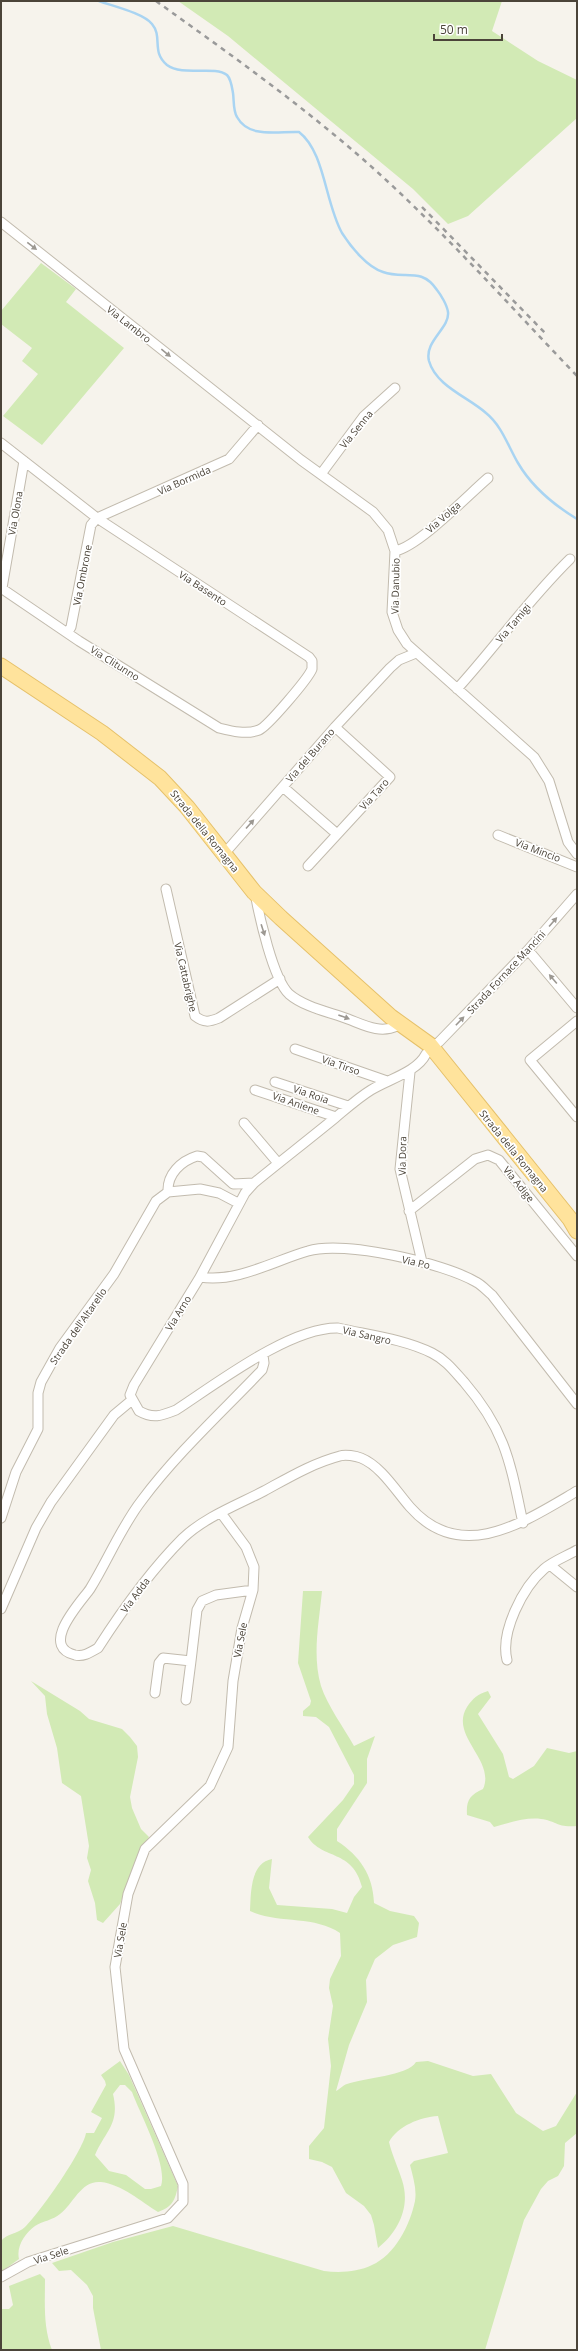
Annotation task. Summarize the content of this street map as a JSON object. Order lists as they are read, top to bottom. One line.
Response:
{"streets":{"main road":["Strada della Romagna"],"street":["Via Lambro","Via Senna","Via Bormida","Via Olona","Via Volga","Via Ombrone","Via Danubio","Via Basento","Via Tamigi","Via Clitunno","Via del Burano","Via Taro","Via Mincio","Strada Fornace Mancini","Via Cattabrighe","Via Tirso","Via Roia","Via Aniene","Via Dora","Via Adige","Via Po","Via Arno","Strada dell'Altarello","Via Sangro","Via Adda","Via Sele"]},"crossings":[["Via Lambro","Via Bormida"],["Via Lambro","Via Danubio"],["Via Senna","Via Danubio"],["Via Bormida","Via Ombrone"],["Via Bormida","Via Danubio"],["Via Bormida","Via Basento"],["Via Olona","Via Basento"],["Via Olona","Via Clitunno"],["Via Volga","Via Danubio"],["Via Ombrone","Via Basento"],["Via Ombrone","Via Clitunno"],["Via Danubio","Via Tamigi"],["Via Basento","Via Clitunno"],["Via del Burano","Via Taro"],["Via del Burano","Strada della Romagna"],["Strada della Romagna","Strada Fornace Mancini"],["Via Tirso","Via Arno"],["Via Roia","Via Arno"],["Via Aniene","Via Arno"],["Via Dora","Via Adige"],["Via Dora","Via Po"],["Via Dora","Via Arno"],["Via Po","Via Arno"],["Via Arno","Via Sangro"],["Via Sangro","Via Adda"],["Via Adda","Via Sele"]],"one_way":["Via Lambro","Strada Fornace Mancini"],"scale_bar":"50 m"}
